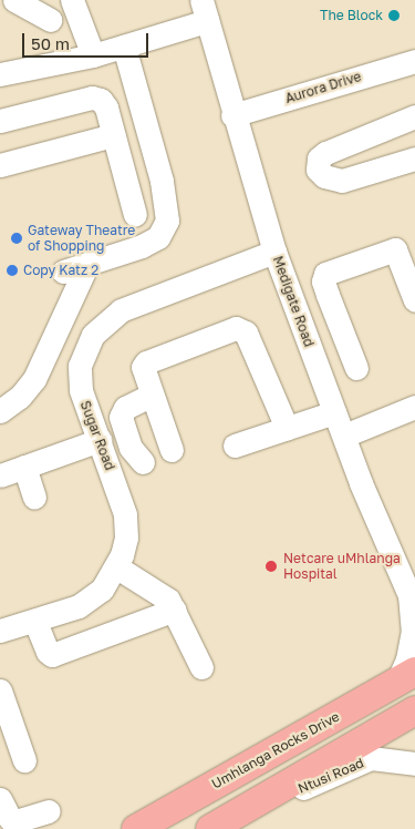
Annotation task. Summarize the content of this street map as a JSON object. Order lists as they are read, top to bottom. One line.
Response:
{"streets":{"main road":["Umhlanga Rocks Drive"],"street":["Aurora Drive","Medigate Road","Sugar Road","Ntusi Road"]},"crossings":[["Aurora Drive","Medigate Road"],["Medigate Road","Sugar Road"],["Medigate Road","Umhlanga Rocks Drive"]],"places":["The Block","Gateway Theatre of Shopping","Copy Katz 2","Netcare uMhlanga Hospital"],"scale_bar":"50 m"}
